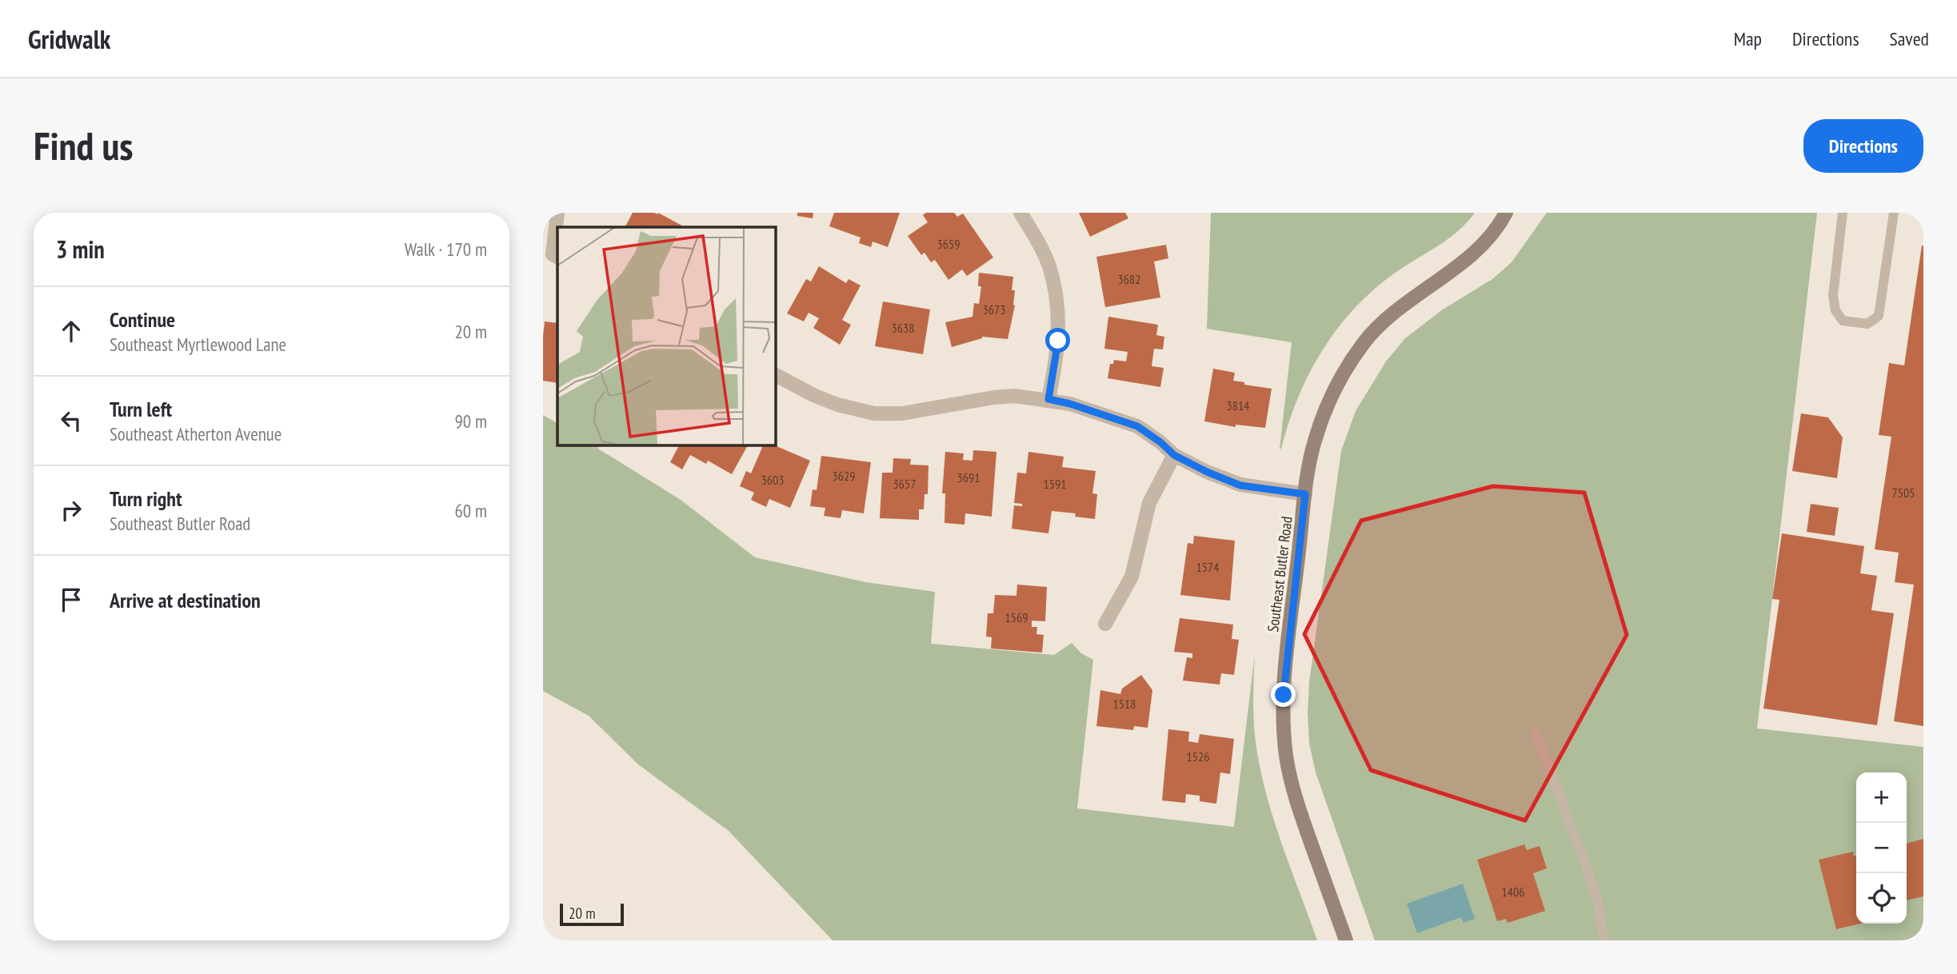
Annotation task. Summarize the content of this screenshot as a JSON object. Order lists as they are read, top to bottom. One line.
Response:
{"streets":{"main road":["Southeast Butler Road"]},"house_numbers":["3659","3682","3673","3638","3814","3629","3691","3603","3657","1591","7505","1574","1569","1518","1526","1406"],"scale_bar":"20 m","page":{"header":"Gridwalk","nav":["Map","Directions","Saved"],"buttons":"Directions","title":"Find us","heading":["3 min","Walk · 170 m"],"list":[["Continue","Southeast Myrtlewood Lane","20 m"],["Turn left","Southeast Atherton Avenue","90 m"],["Turn right","Southeast Butler Road","60 m"],"Arrive at destination"],"map_buttons":["+","−"],"scale":"20 m"}}
